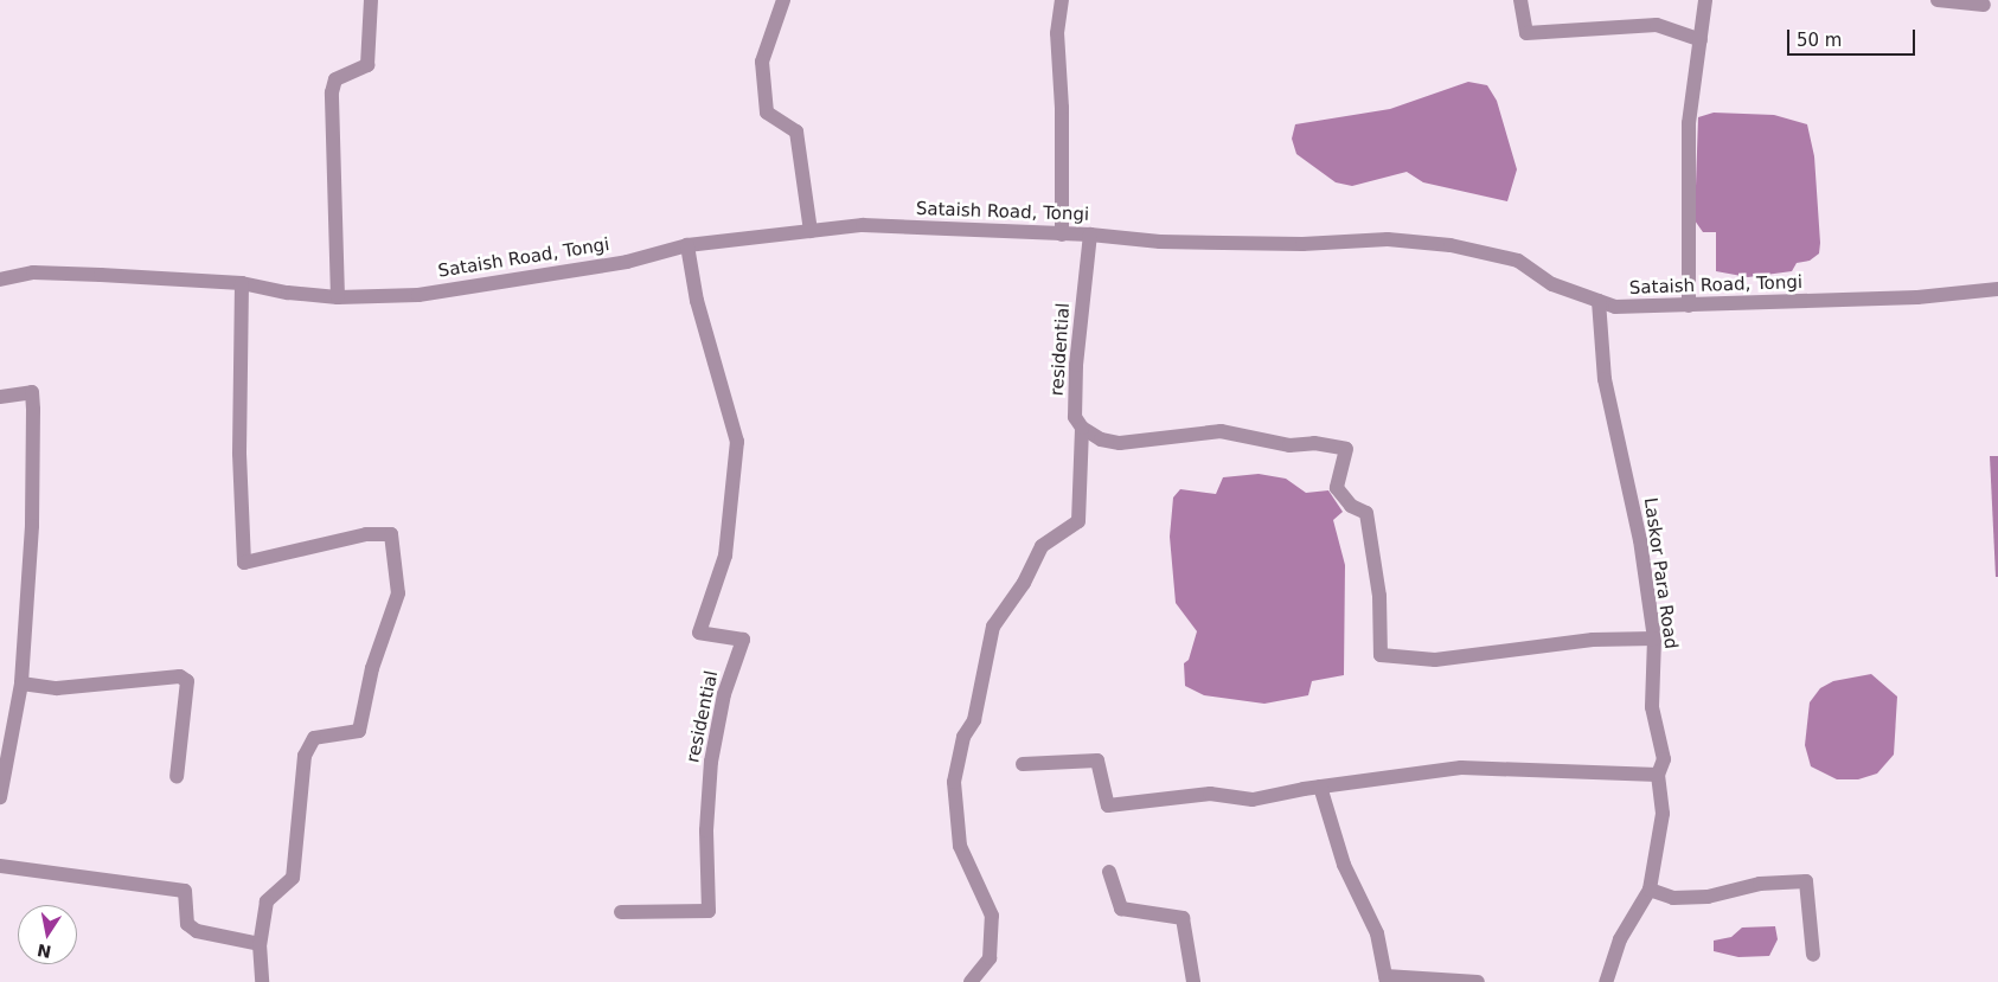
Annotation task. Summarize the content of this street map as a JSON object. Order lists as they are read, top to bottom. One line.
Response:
{"streets":{"street":["Sataish Road, Tongi","residential","Laskor Para Road"]},"crossings":[["Sataish Road, Tongi","residential"],["Sataish Road, Tongi","Laskor Para Road"]],"scale_bar":"50 m","north":"bottom"}
